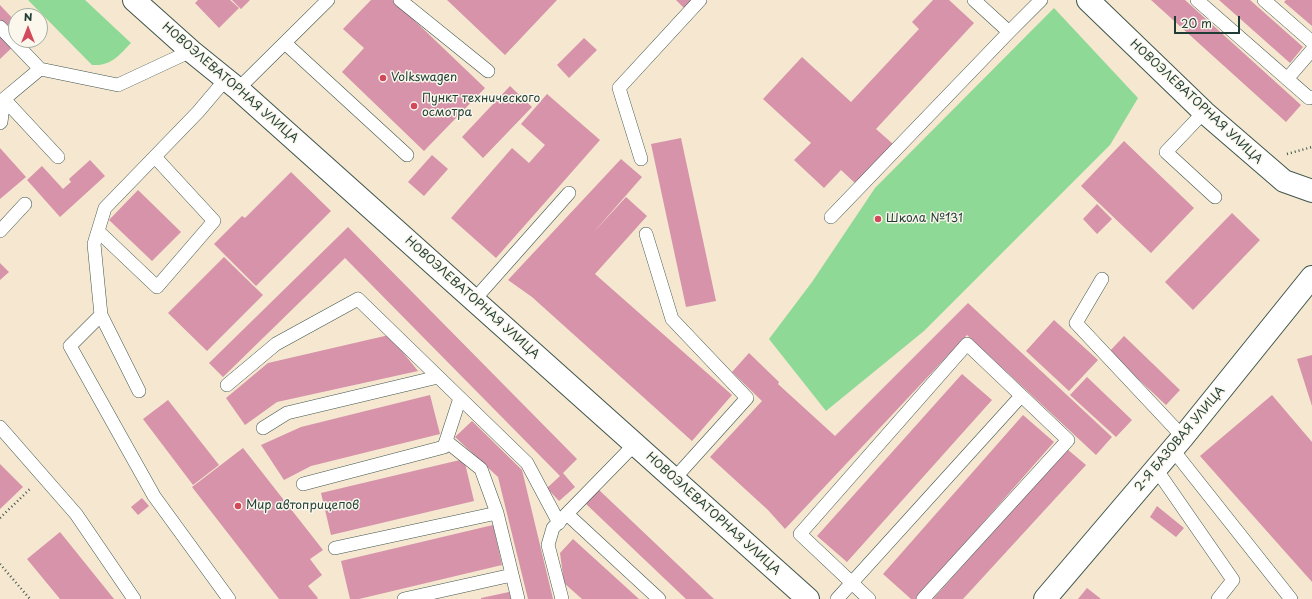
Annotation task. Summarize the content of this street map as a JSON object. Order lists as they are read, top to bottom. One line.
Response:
{"streets":{"street":["НОВОЭЛЕВАТОРНАЯ УЛИЦА","2-Я БАЗОВАЯ УЛИЦА"]},"places":["Volkswagen","Пункт технического осмотра","Школа №131","Мир автоприцепов"],"scale_bar":"20 m","north":"top"}
